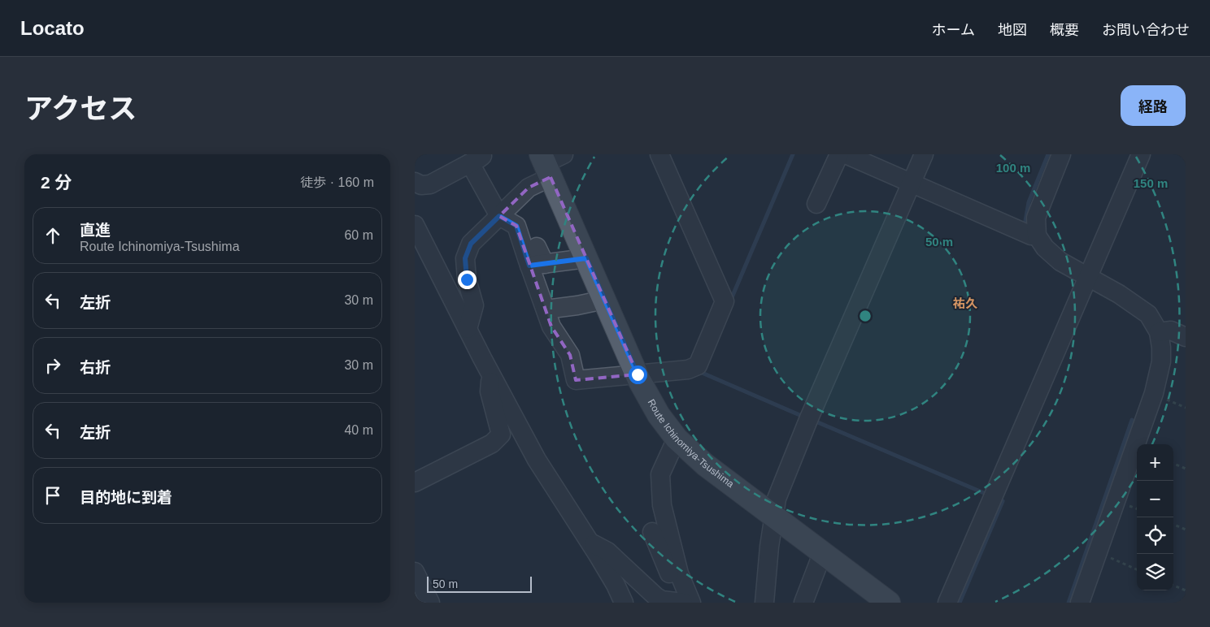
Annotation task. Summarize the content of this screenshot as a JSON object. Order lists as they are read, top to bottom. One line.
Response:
{"streets":{"main road":["Route Ichinomiya-Tsushima"]},"districts":["祐久"],"scale_bar":"50 m","page":{"header":"Locato","nav":["ホーム","地図","概要","お問い合わせ"],"title":"アクセス","buttons":"経路","heading":["2 分","徒歩 · 160 m"],"list":[["直進","Route Ichinomiya-Tsushima","60 m"],["左折","30 m"],["右折","30 m"],["左折","40 m"],"目的地に到着"],"map_buttons":["+","−"],"scale":"50 m"},"rings":["100 m","150 m","50 m"]}
